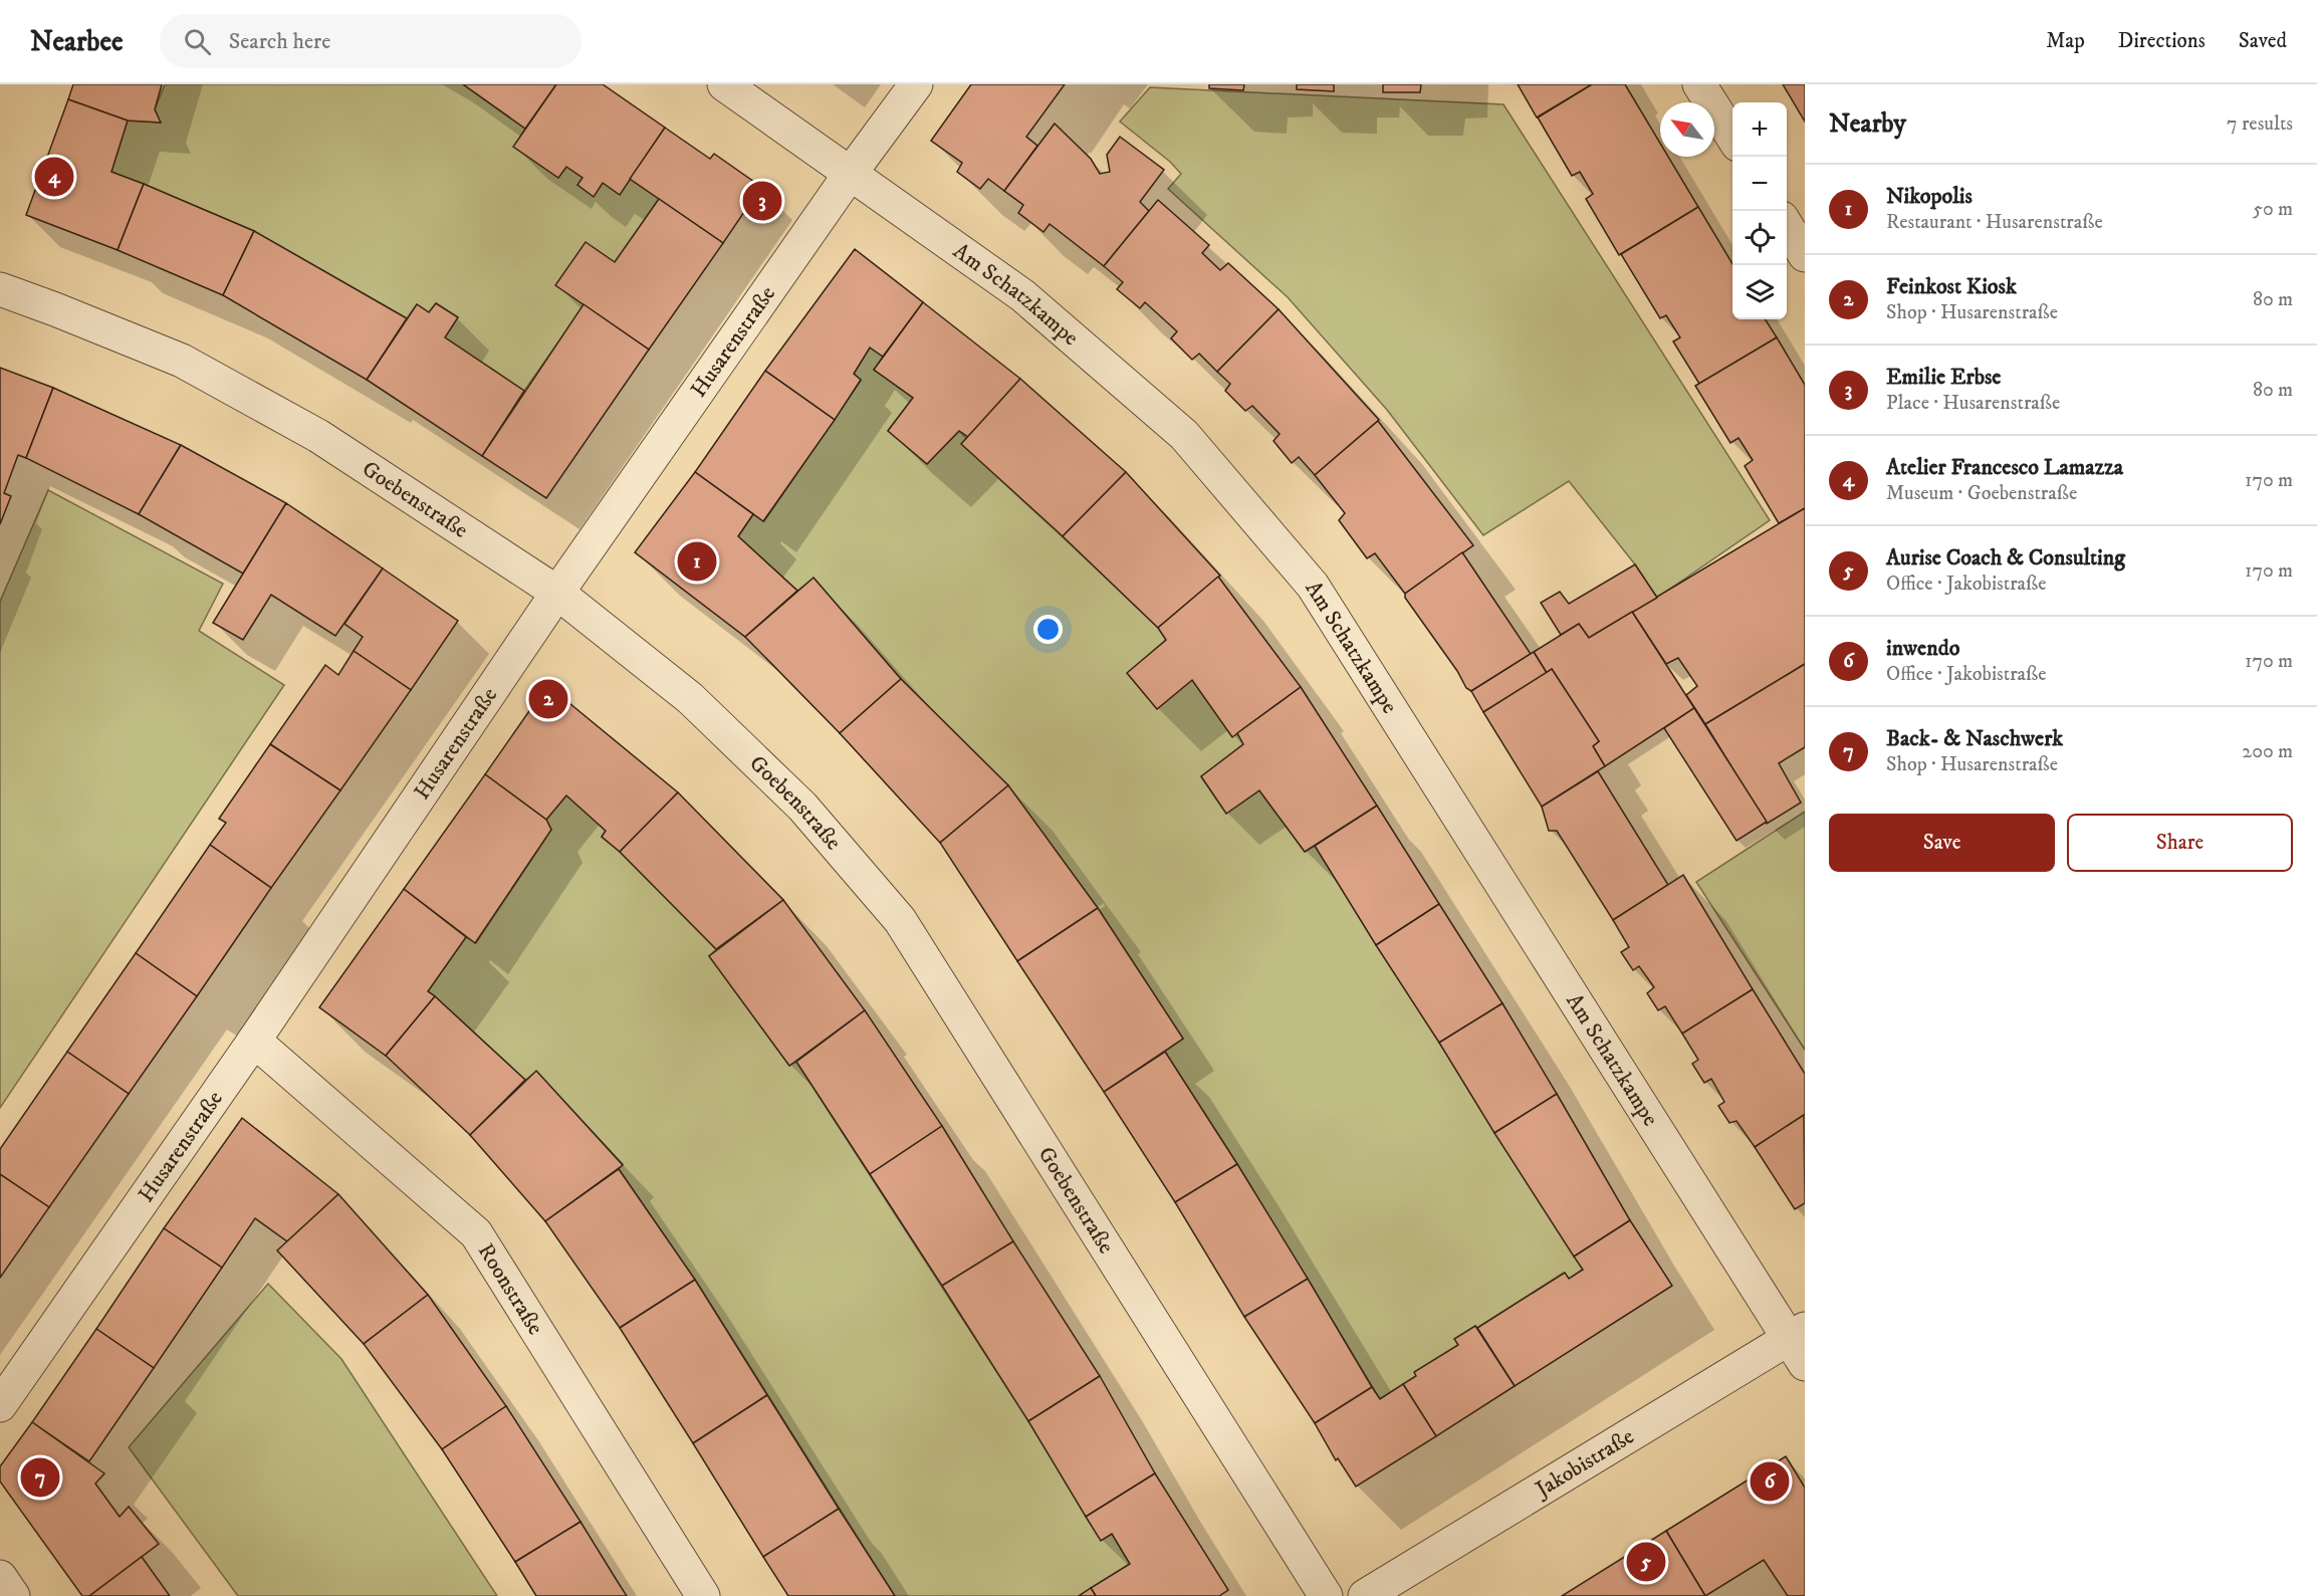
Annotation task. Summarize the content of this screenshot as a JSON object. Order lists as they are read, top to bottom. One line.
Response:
{"streets":{"street":["Am Schatzkampe","Husarenstraße","Goebenstraße","Roonstraße","Jakobistraße"]},"crossings":[["Am Schatzkampe","Husarenstraße"],["Am Schatzkampe","Jakobistraße"],["Husarenstraße","Goebenstraße"],["Husarenstraße","Roonstraße"]],"north":"top left","page":{"header":"Nearbee","search":"Search here","nav":["Map","Directions","Saved"],"heading":["Nearby","7 results"],"map_buttons":["+","−"],"pins":["4","3","1","2","7","6","5"],"list":[{"mark":"1","name":"Nikopolis","note":"Restaurant · Husarenstraße","value":"50 m"},{"mark":"2","name":"Feinkost Kiosk","note":"Shop · Husarenstraße","value":"80 m"},{"mark":"3","name":"Emilie Erbse","note":"Place · Husarenstraße","value":"80 m"},{"mark":"4","name":"Atelier Francesco Lamazza","note":"Museum · Goebenstraße","value":"170 m"},{"mark":"5","name":"Aurise Coach & Consulting","note":"Office · Jakobistraße","value":"170 m"},{"mark":"6","name":"inwendo","note":"Office · Jakobistraße","value":"170 m"},{"mark":"7","name":"Back- & Naschwerk","note":"Shop · Husarenstraße","value":"200 m"}],"buttons":["Save","Share"]}}
